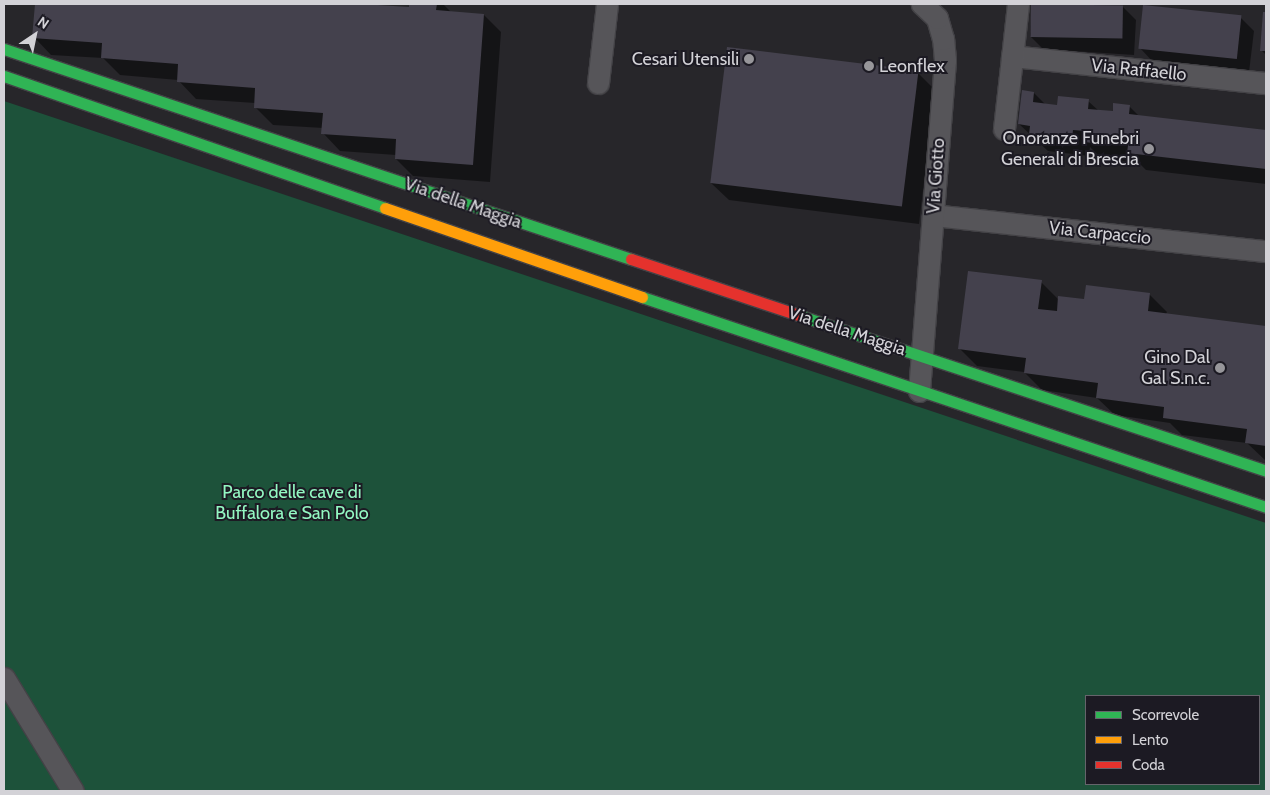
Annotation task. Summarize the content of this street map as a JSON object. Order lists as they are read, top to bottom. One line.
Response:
{"streets":{"street":["Via Raffaello","Via Giotto","Via della Maggia","Via Carpaccio"]},"crossings":[["Via Giotto","Via della Maggia"],["Via Giotto","Via Carpaccio"]],"parks":["Parco delle cave di Buffalora e San Polo"],"places":["Cesari Utensili","Leonflex","Onoranze Funebri Generali di Brescia","Gino Dal Gal S.n.c."],"legend":["Scorrevole","Lento","Coda"],"north":"top right"}
